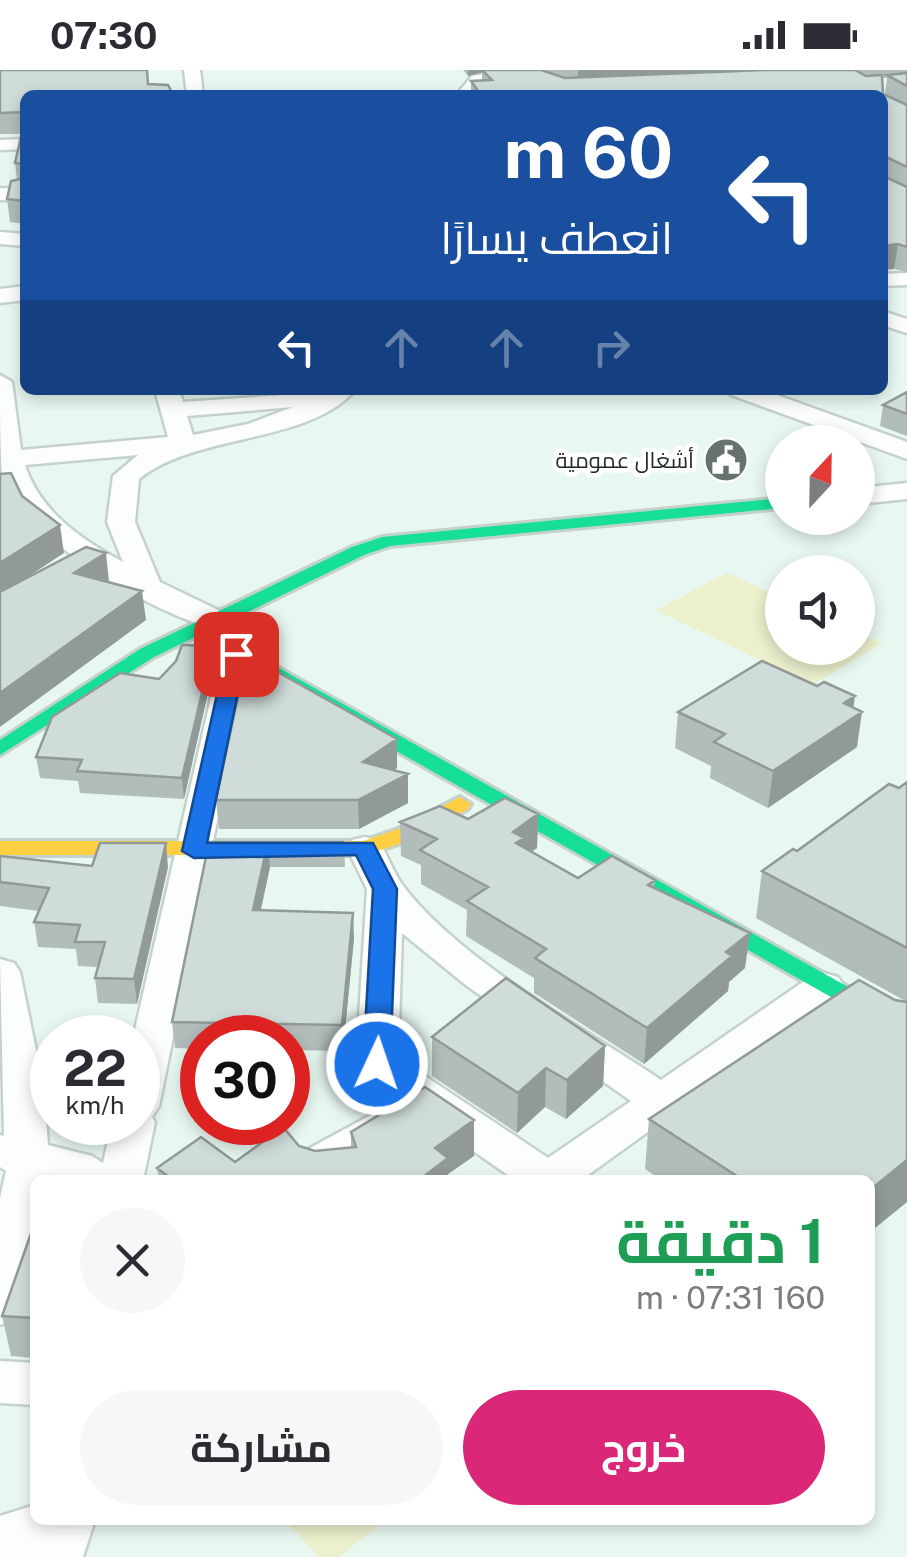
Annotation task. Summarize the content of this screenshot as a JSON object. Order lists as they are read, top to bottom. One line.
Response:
{"places":{"public building":["أشغال عمومية"]},"north":"top","page":{"status":"07:30","turn":["60 m","انعطف يسارًا"],"speed":"22 km/h","limit":"30","heading":["1 دقيقة","160 m · 07:31"],"buttons":["خروج","مشاركة"]}}
